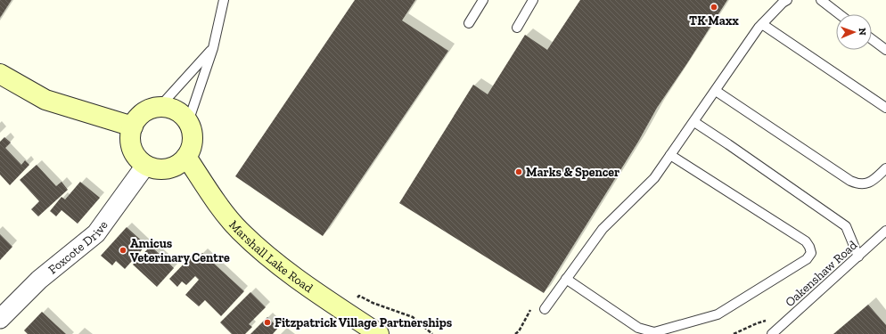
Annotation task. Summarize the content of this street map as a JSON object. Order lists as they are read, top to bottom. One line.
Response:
{"streets":{"main road":["Marshall Lake Road"],"street":["Foxcote Drive"],"lane":["Oakenshaw Road"]},"crossings":[["Foxcote Drive","Marshall Lake Road"]],"places":["TK Maxx","Marks & Spencer","Amicus Veterinary Centre","Fitzpatrick Village Partnerships"],"north":"right"}
